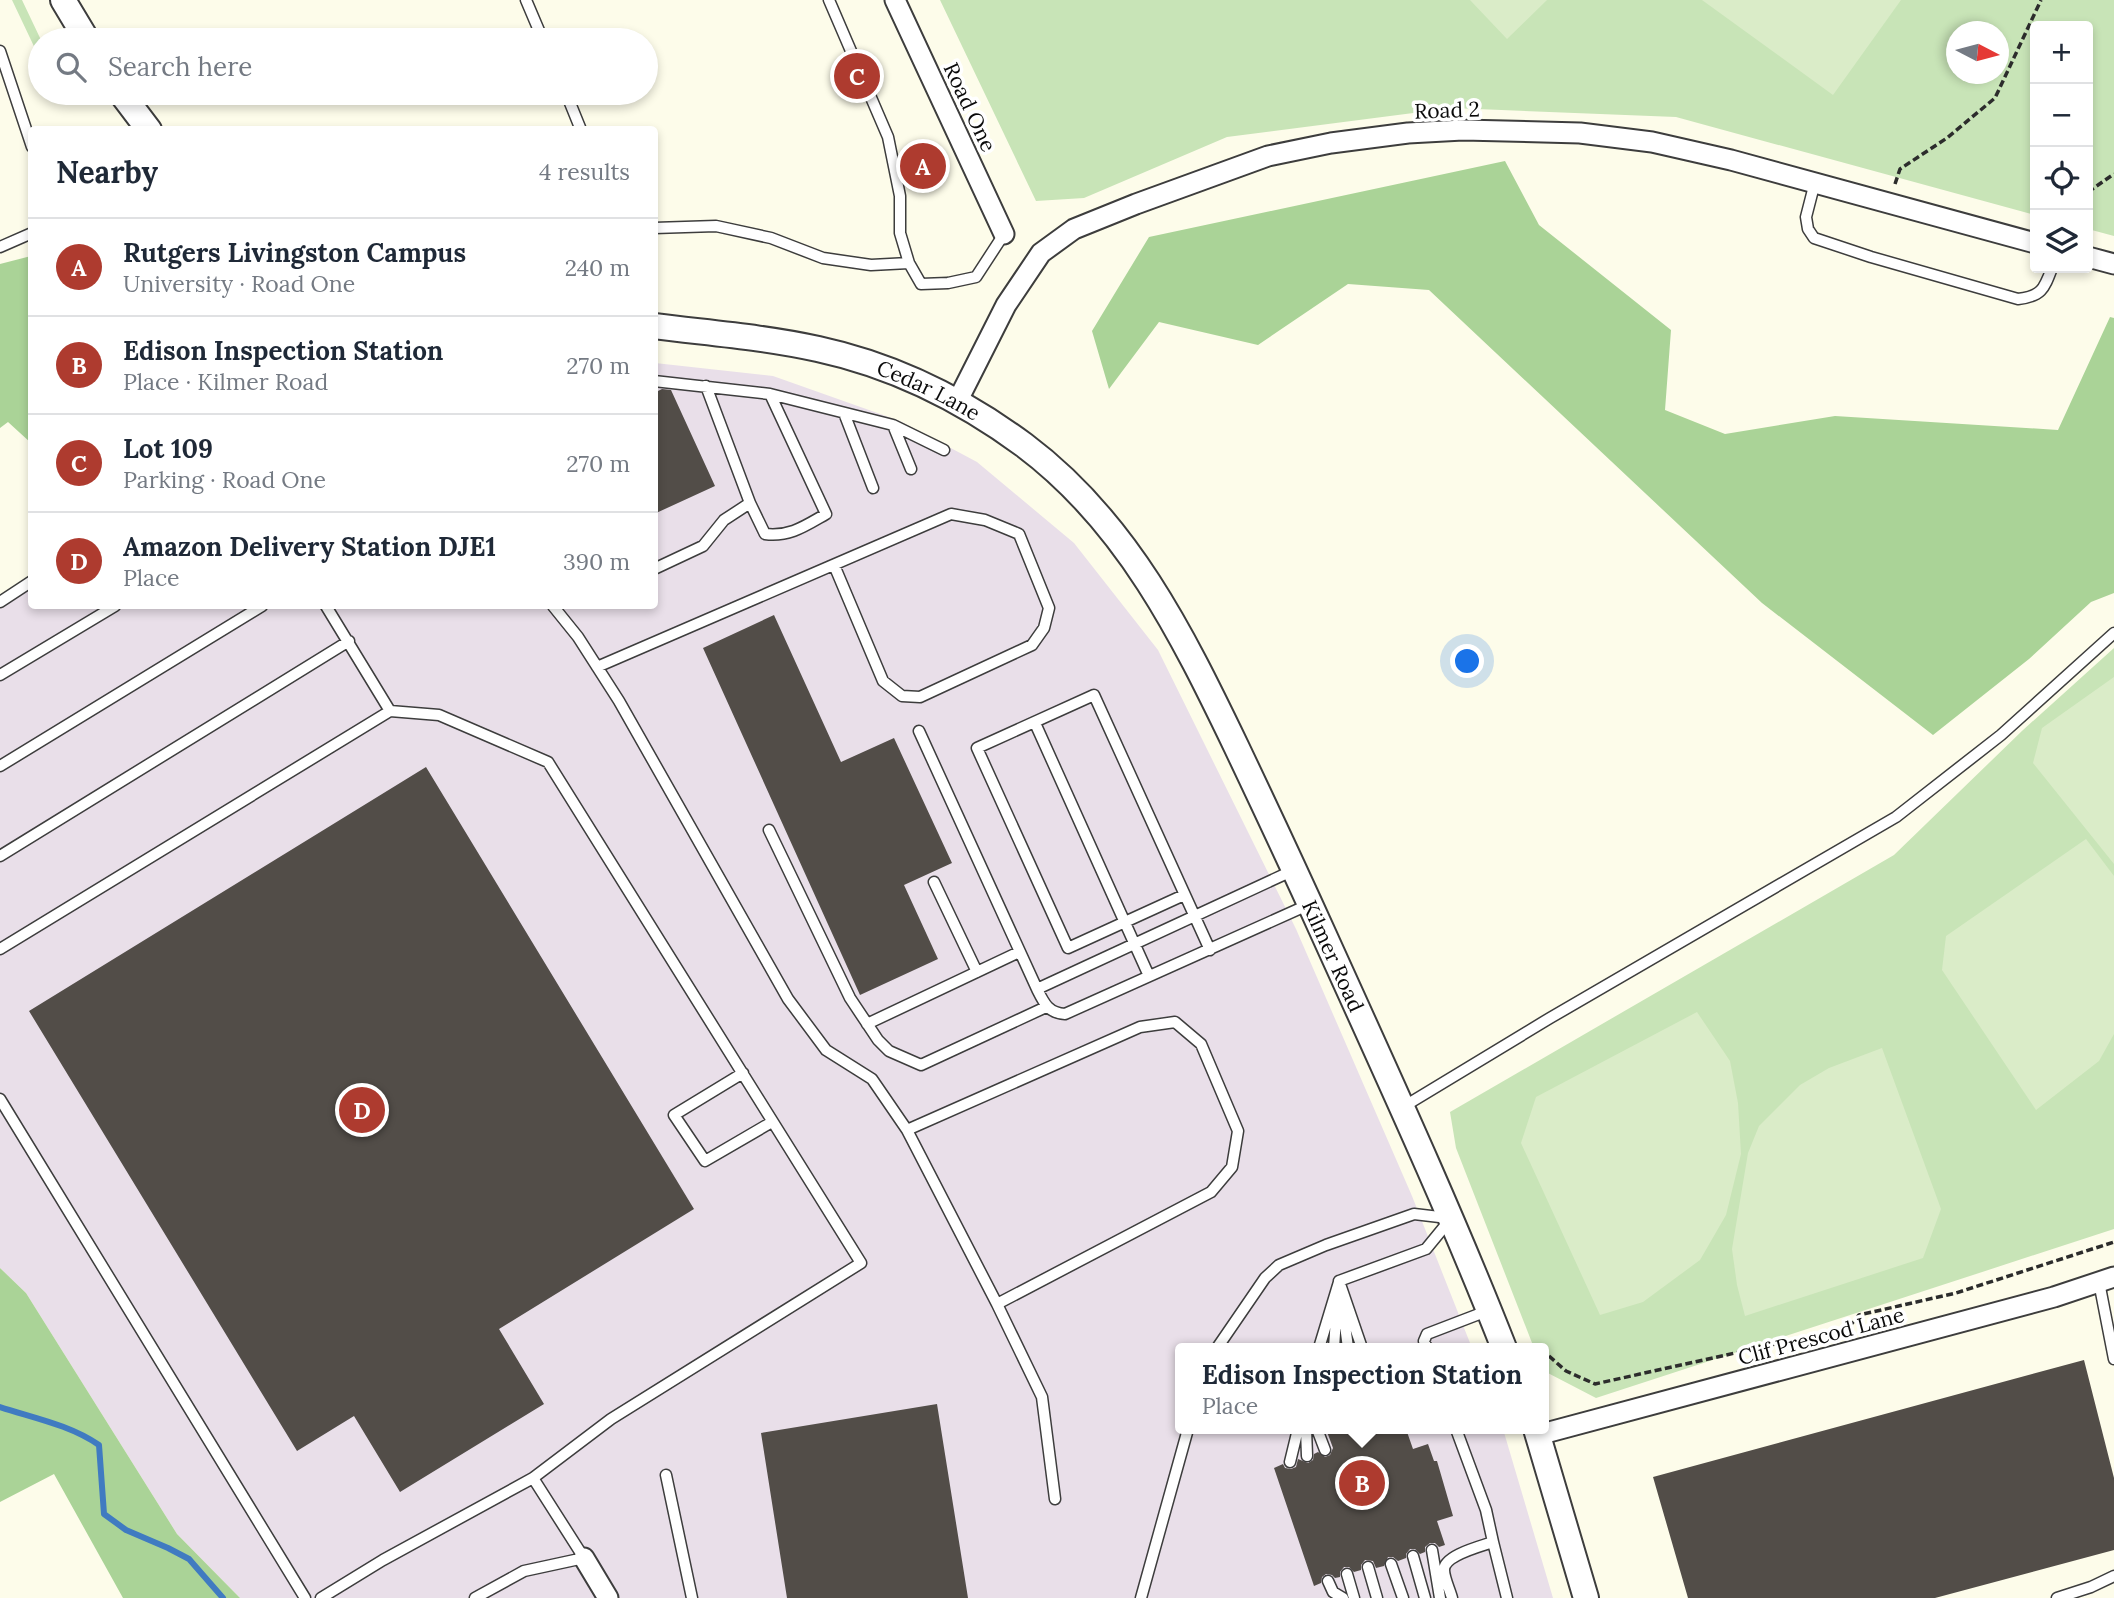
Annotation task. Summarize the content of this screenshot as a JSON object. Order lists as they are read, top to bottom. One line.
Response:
{"streets":{"street":["Road One","Road 2","Cedar Lane","Kilmer Road","Clif Prescod Lane"]},"crossings":[["Road 2","Cedar Lane"],["Cedar Lane","Kilmer Road"]],"north":"right","page":{"map_buttons":["+","−"],"search":"Search here","pins":["C","A","D","B"],"heading":["Nearby","4 results"],"list":[{"mark":"A","name":"Rutgers Livingston Campus","note":"University · Road One","value":"240 m"},{"mark":"B","name":"Edison Inspection Station","note":"Place · Kilmer Road","value":"270 m"},{"mark":"C","name":"Lot 109","note":"Parking · Road One","value":"270 m"},{"mark":"D","name":"Amazon Delivery Station DJE1","note":"Place","value":"390 m"}],"popup":["Edison Inspection Station","Place"]}}
